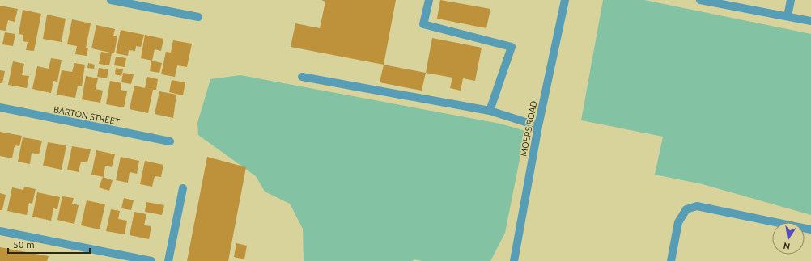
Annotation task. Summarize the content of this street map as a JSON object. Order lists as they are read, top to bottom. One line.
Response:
{"streets":{"street":["BARTON STREET","MOERS ROAD"]},"scale_bar":"50 m","north":"bottom"}
